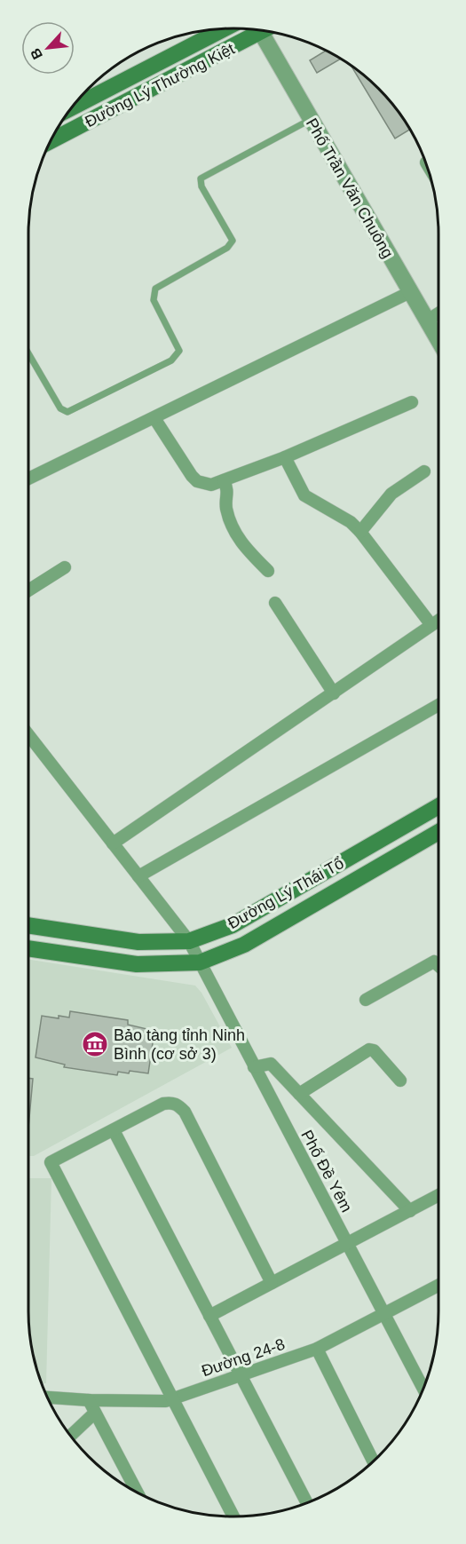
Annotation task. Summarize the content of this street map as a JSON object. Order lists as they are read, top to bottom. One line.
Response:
{"streets":{"main road":["Đường Lý Thường Kiệt","Đường Lý Thái Tổ"],"street":["Phố Trần Văn Chuông","Phố Đề Yêm","Đường 24-8"]},"crossings":[["Đường Lý Thái Tổ","Phố Đề Yêm"],["Phố Đề Yêm","Đường 24-8"]],"places":{"museum":["Bảo tàng tỉnh Ninh Bình (cơ sở 3)"]},"north":"bottom left"}
